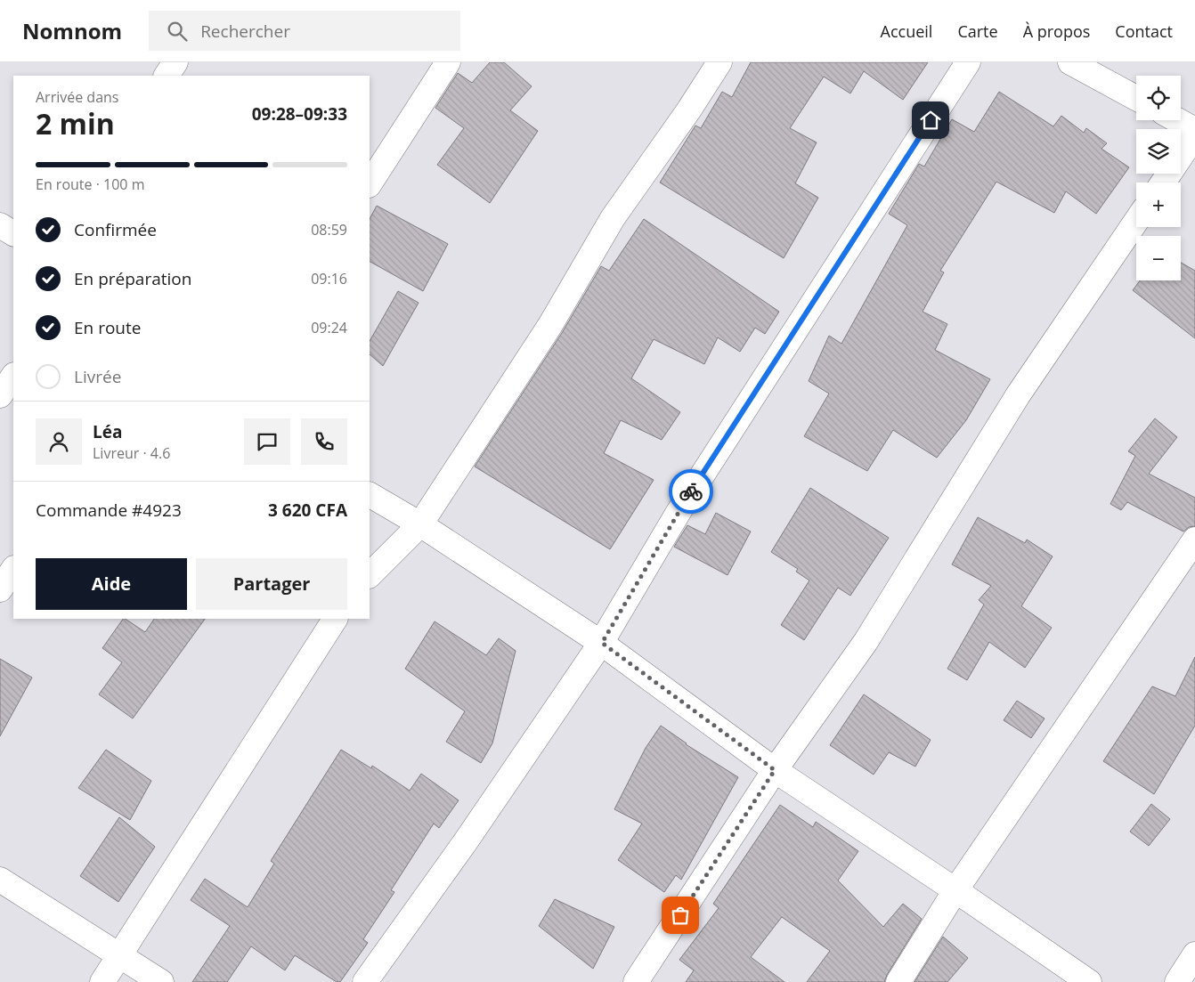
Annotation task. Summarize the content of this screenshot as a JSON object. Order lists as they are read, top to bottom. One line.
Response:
{"page":{"header":"Nomnom","search":"Rechercher","nav":["Accueil","Carte","À propos","Contact"],"map_buttons":["+","−"],"heading":["2 min","Arrivée dans","09:28–09:33"],"panel":["Léa","Livreur · 4.6","Commande #4923","3 620 CFA"],"bar":"En route · 100 m","list":[["Confirmée","08:59"],["En préparation","09:16"],["En route","09:24"],"Livrée"],"buttons":["Aide","Partager"]}}
